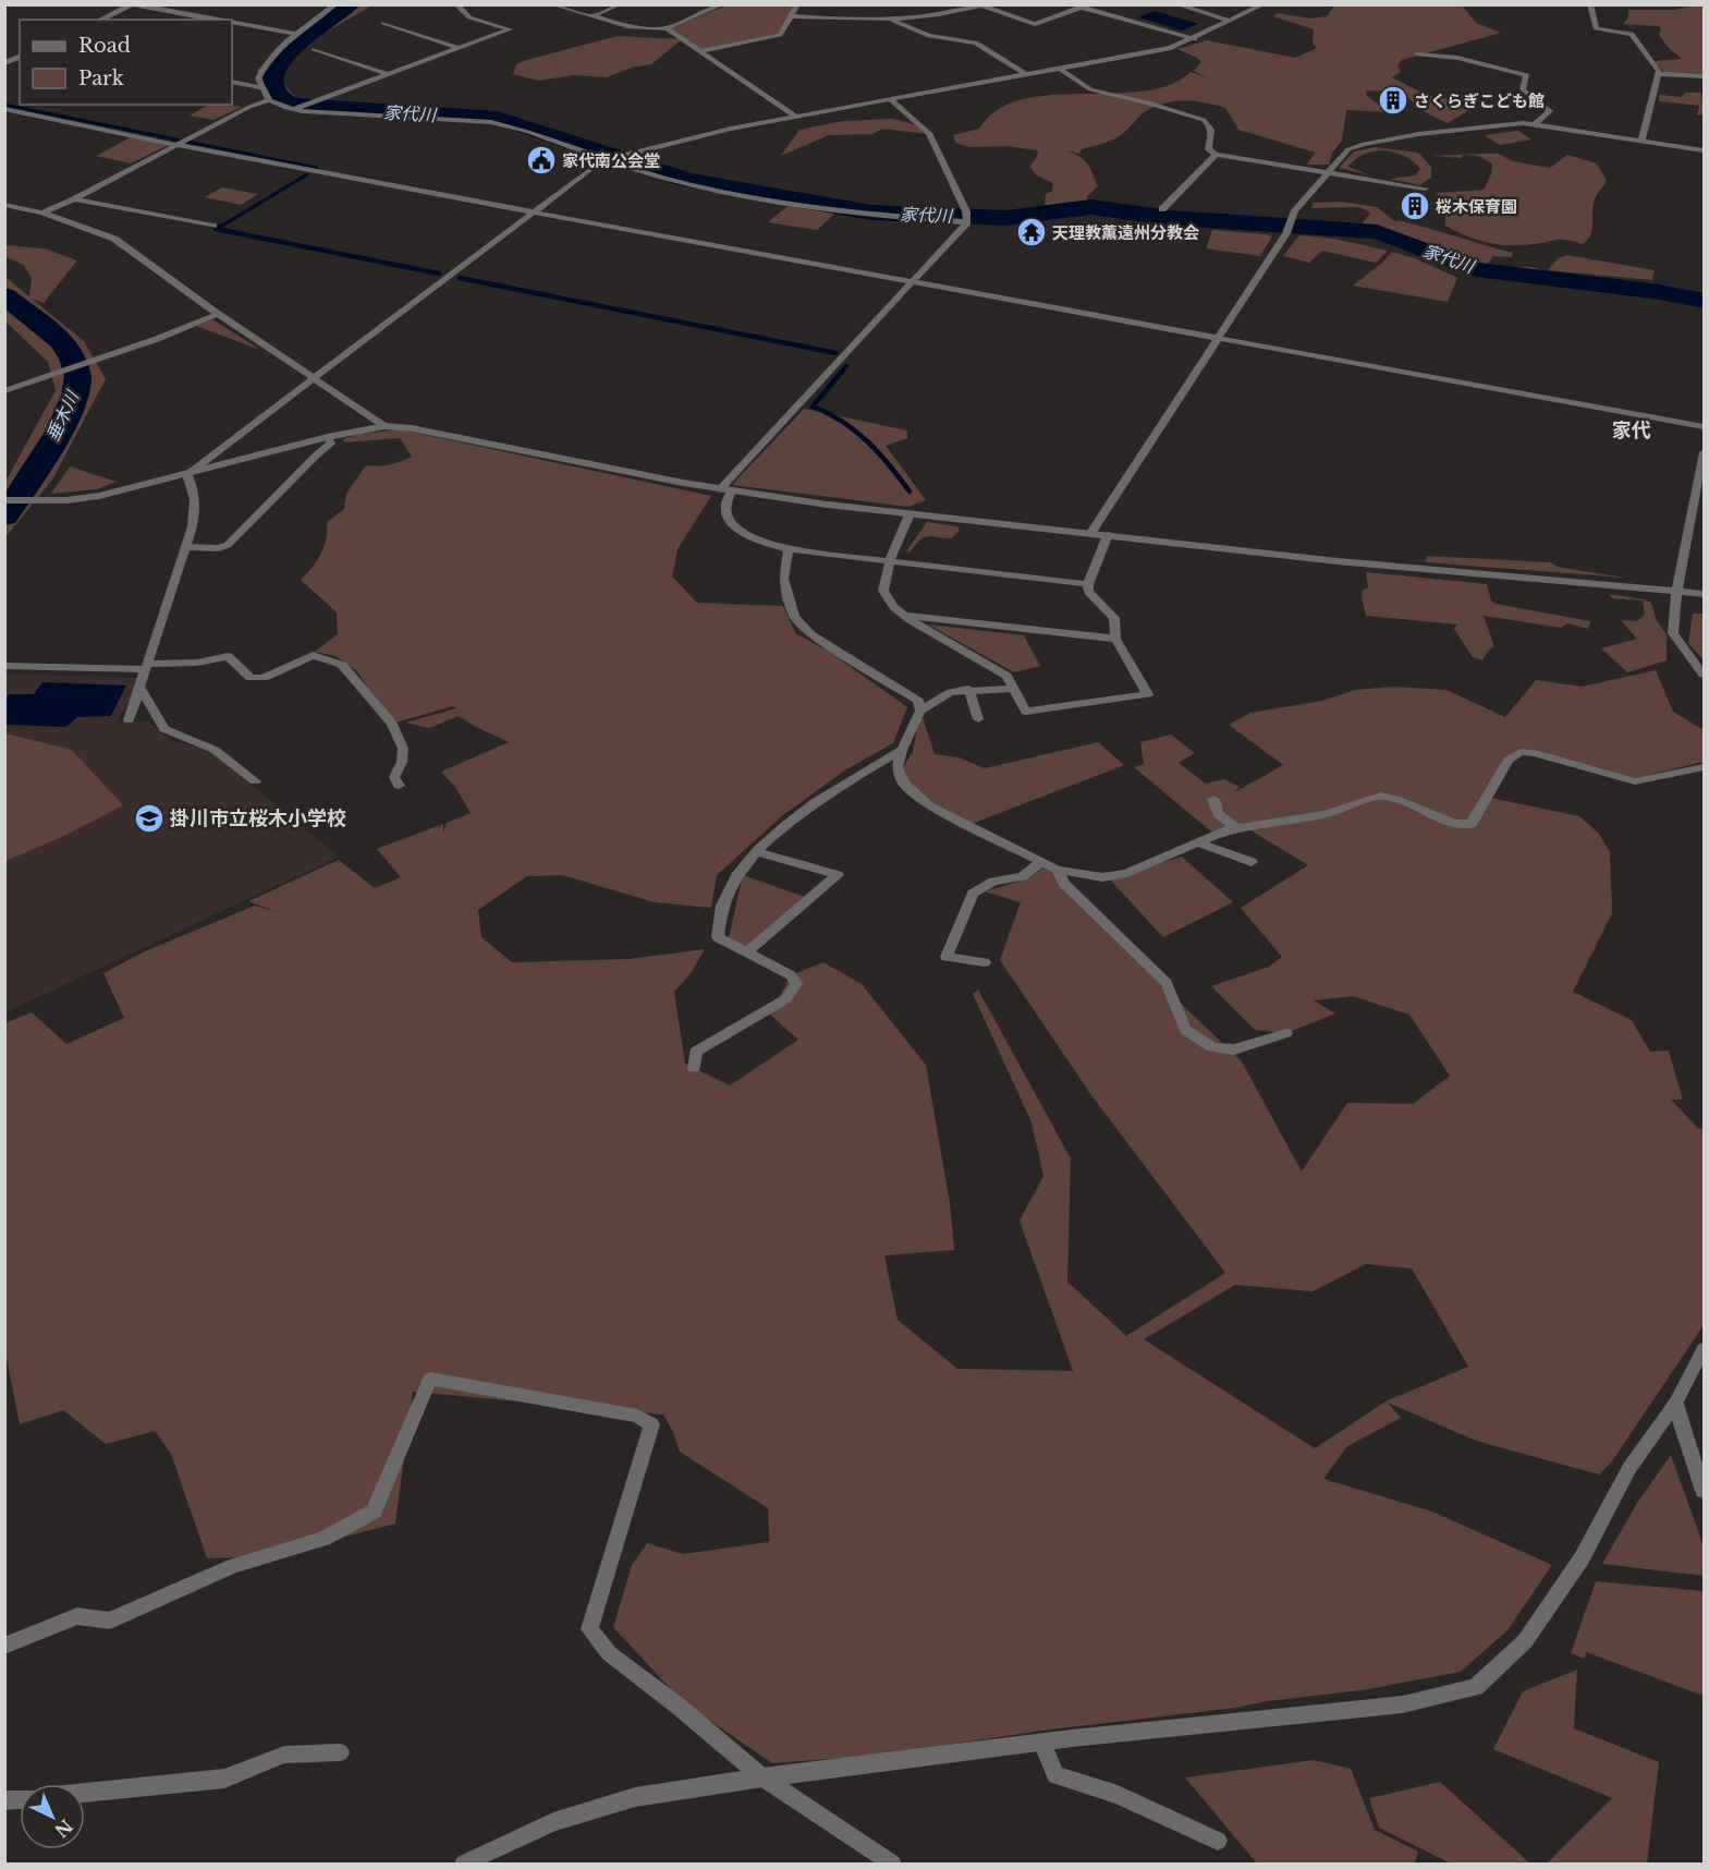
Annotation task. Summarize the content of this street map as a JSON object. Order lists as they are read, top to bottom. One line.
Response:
{"districts":["家代"],"water":["家代川","垂木川"],"places":{"building":["さくらぎこども館","桜木保育園"],"public building":["家代南公会堂"],"temple":["天理教薫遠州分教会"],"school or university":["掛川市立桜木小学校"]},"legend":["Road","Park"],"north":"bottom right"}
